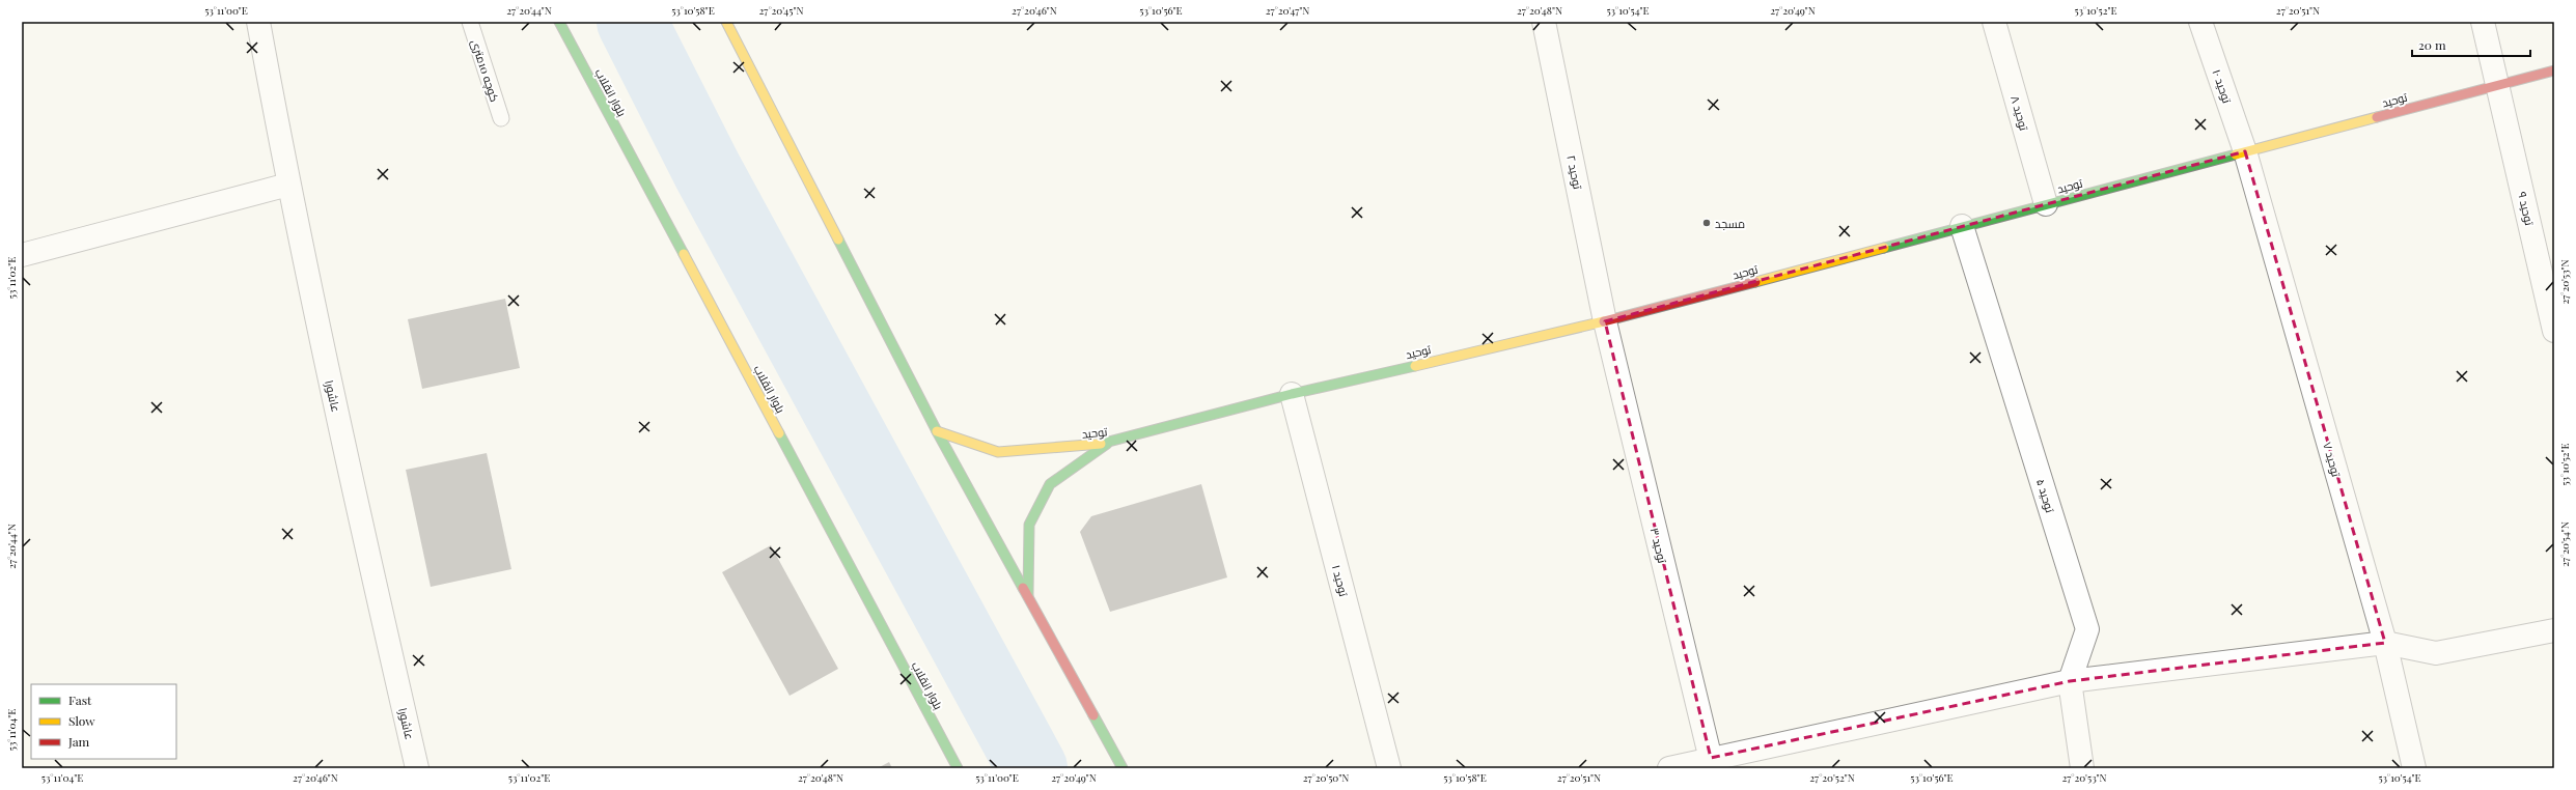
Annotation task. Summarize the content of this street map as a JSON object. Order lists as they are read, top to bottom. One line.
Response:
{"streets":{"street":["توحید ۱۰","بلوار انقلاب","توحید","توحید ۸","توحید ۲","توحید ۹","عاشورا","توحید ۷","توحید ۵","توحید ۳","توحید ۱"],"lane":["کوچه 10متری"]},"crossings":[["توحید ۱۰","توحید"],["توحید ۱۰","توحید ۷"],["توحید","توحید ۸"],["توحید","توحید ۲"],["توحید","توحید ۹"],["توحید","توحید ۷"],["توحید","توحید ۵"],["توحید","توحید ۳"],["توحید","توحید ۱"],["توحید ۲","توحید ۳"]],"places":["مسجد"],"legend":["Fast","Slow","Jam"],"scale_bar":"20 m","coordinates":["53°11'00\"E","27°20'44\"N","53°10'58\"E","27°20'45\"N","27°20'46\"N","53°10'56\"E","27°20'47\"N","27°20'48\"N","53°10'54\"E","27°20'49\"N","53°10'52\"E","27°20'51\"N","53°11'02\"E","27°20'53\"N","27°20'54\"N","53°11'04\"E","27°20'50\"N","27°20'52\"N"]}
